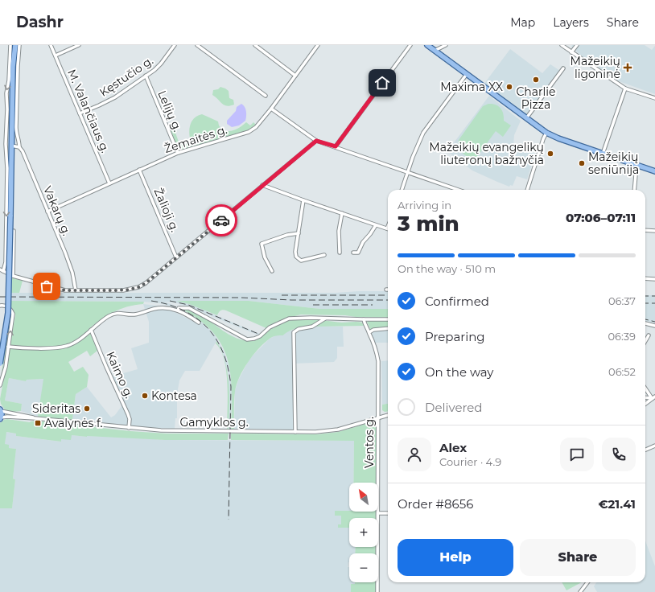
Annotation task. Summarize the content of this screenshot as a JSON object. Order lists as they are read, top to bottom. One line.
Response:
{"streets":{"street":["Kęstučio g.","M. Valančiaus g.","Lelijų g.","Žemaitės g.","Žalioji g.","Vakarų g.","Kaimo g.","Gamyklos g.","Ventos g."]},"crossings":[["Kęstučio g.","M. Valančiaus g."],["Kęstučio g.","Lelijų g."],["M. Valančiaus g.","Žemaitės g."],["Lelijų g.","Žemaitės g."],["Žemaitės g.","Žalioji g."],["Žemaitės g.","Vakarų g."],["Kaimo g.","Gamyklos g."],["Gamyklos g.","Ventos g."]],"places":{"health":["Mažeikių ligoninė"],"other":["Charlie Pizza","Maxima XX","Mažeikių evangelikų liuteronų bažnyčia","Mažeikių seniūnija","Kontesa","Sideritas"],"transit":["Avalynės f."]},"north":"top left","page":{"header":"Dashr","nav":["Map","Layers","Share"],"heading":["3 min","Arriving in","07:06–07:11"],"panel":["Alex","Courier · 4.9","Order #8656","€21.41"],"bar":"On the way · 510 m","list":[["Confirmed","06:37"],["Preparing","06:39"],["On the way","06:52"],"Delivered"],"map_buttons":["+","−"],"buttons":["Help","Share"]}}
